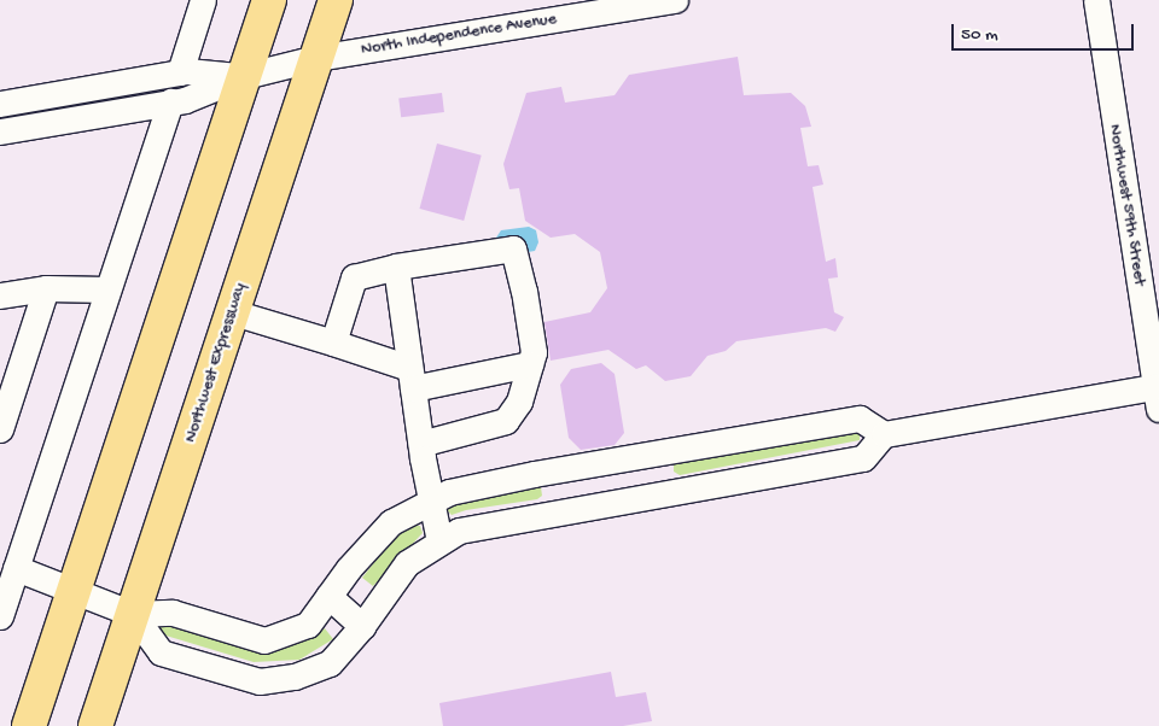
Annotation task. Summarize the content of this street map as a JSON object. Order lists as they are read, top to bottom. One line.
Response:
{"streets":{"highway":["Northwest Expressway"],"street":["North Independence Avenue","Northwest 59th Street"]},"crossings":[["North Independence Avenue","Northwest Expressway"]],"scale_bar":"50 m"}
